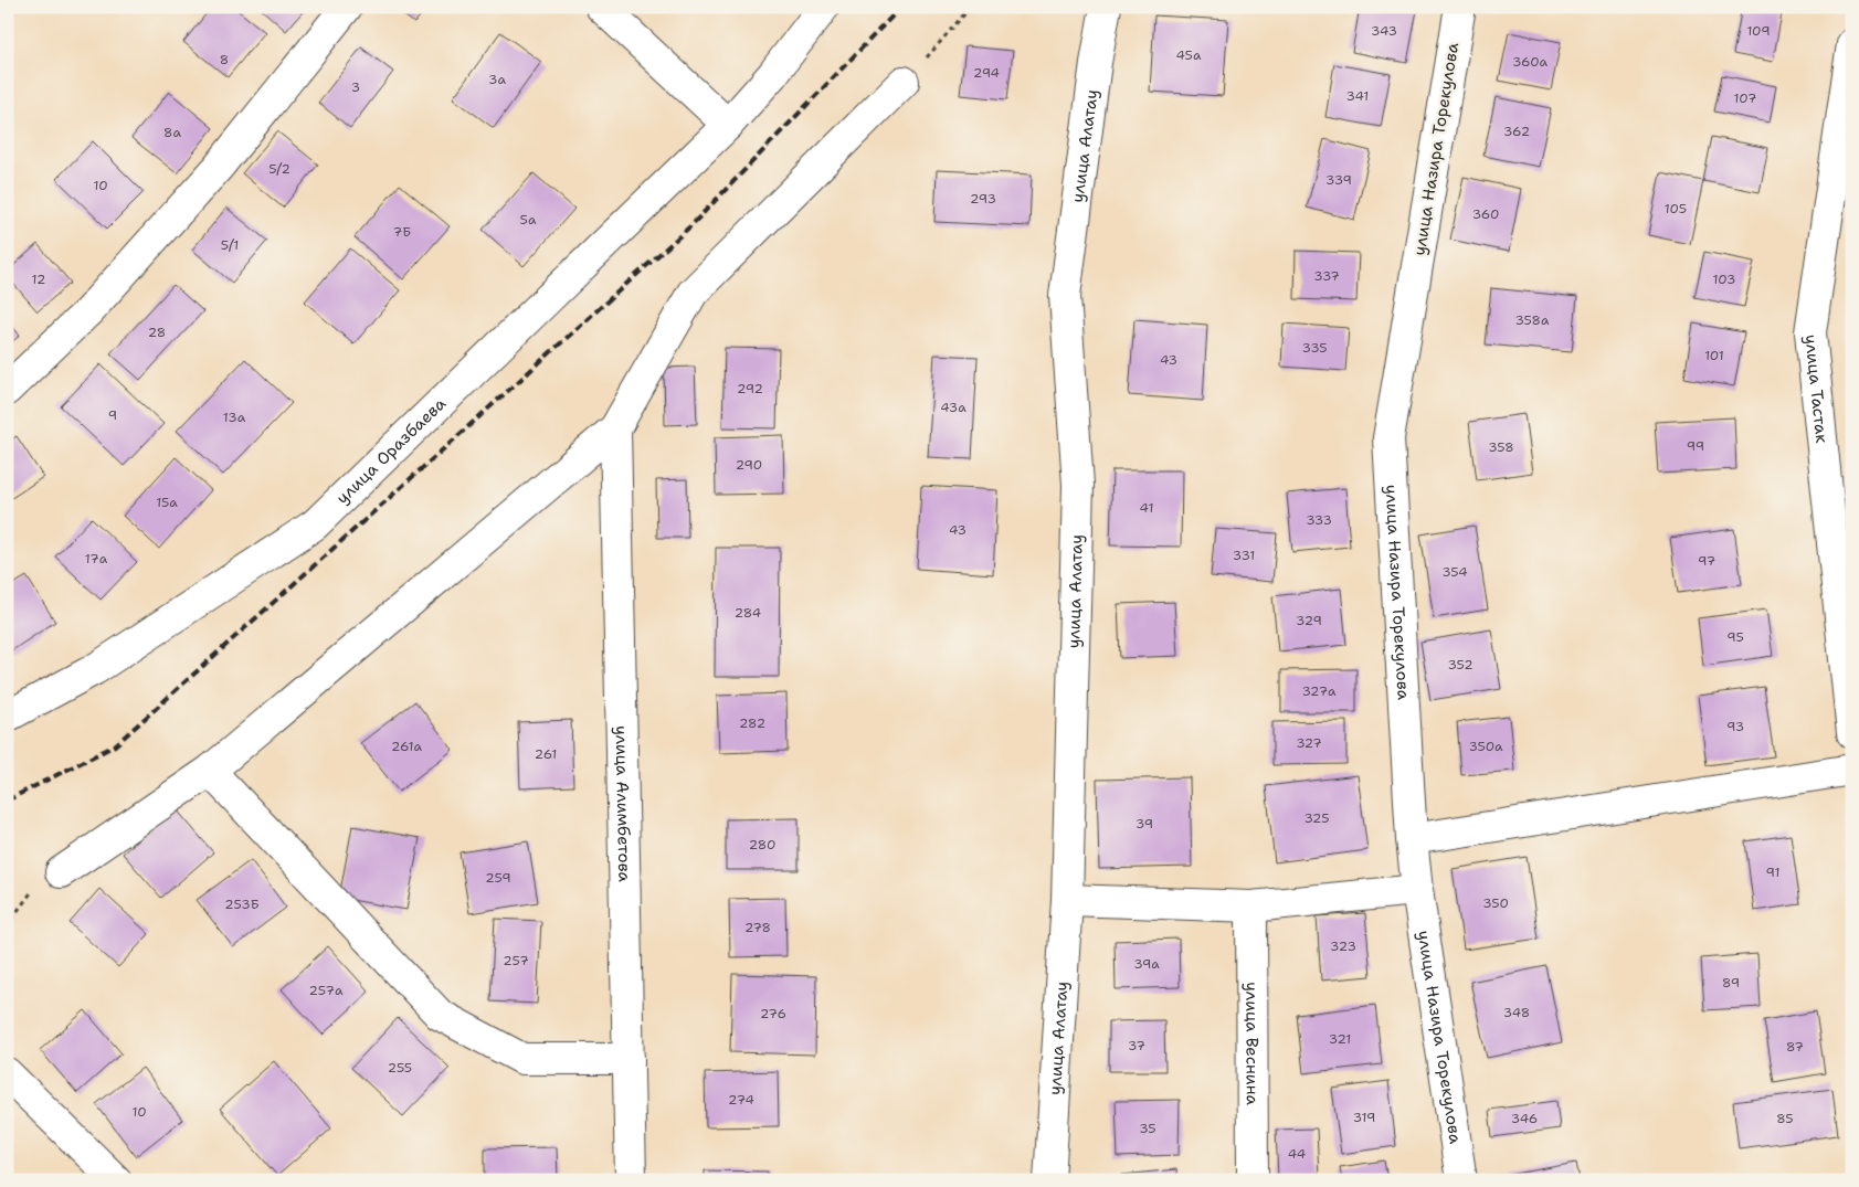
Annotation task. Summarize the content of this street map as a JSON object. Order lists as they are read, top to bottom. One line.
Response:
{"streets":{"street":["улица Алатау","улица Назира Торекулова","улица Тастак","улица Оразбаева","улица Алимбетова","улица Веснина"]},"house_numbers":["343","109","45а","8","360а","294","3а","3","341","107","362","8а","5/2","339","10","293","105","360","5а","7Б","5/1","337","12","103","358а","28","335","101","43","292","43а","9","13а","99","358","290","15а","41","333","43","331","17а","97","354","284","329","95","352","327а","282","93","327","261а","350а","261","325","39","280","91","259","350","253Б","278","323","257","39а","89","257а","348","276","321","37","87","255","274","10","319","346","85","35","44"]}
